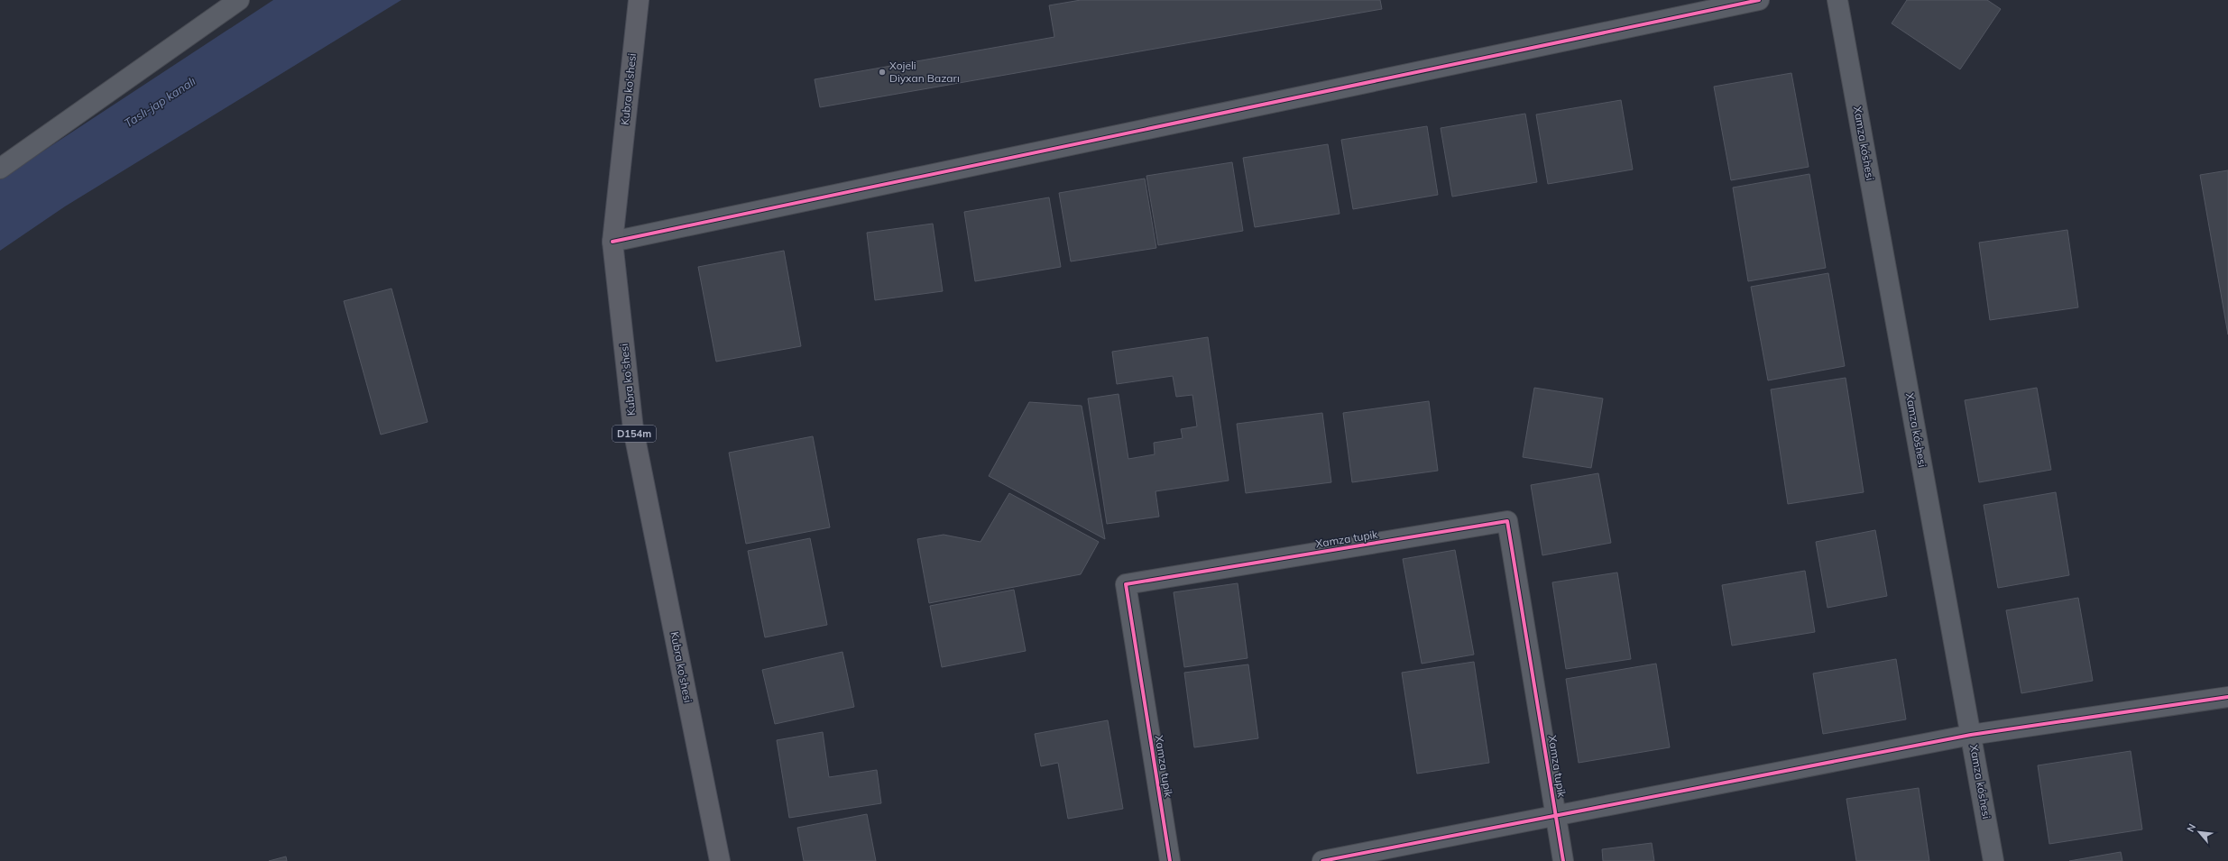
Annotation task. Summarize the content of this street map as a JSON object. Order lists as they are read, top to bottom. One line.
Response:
{"streets":{"main road":["Kubra ko'shesi","D154m"],"street":["Xamza kóshesi","Xamza tupik"]},"water":["Taslı-jap kanalı"],"places":["Xojeli Diyxan Bazarı"],"north":"top left"}
